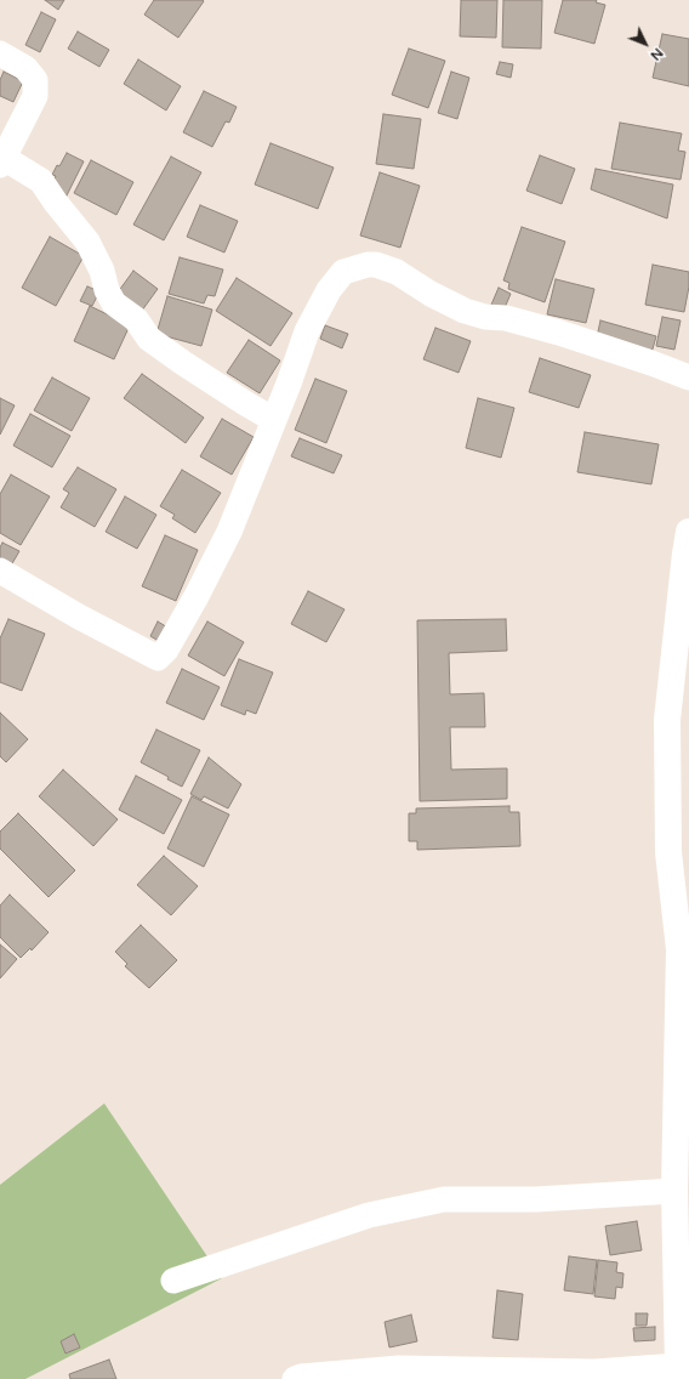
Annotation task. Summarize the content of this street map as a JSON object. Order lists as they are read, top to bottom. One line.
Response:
{"north":"bottom right"}
